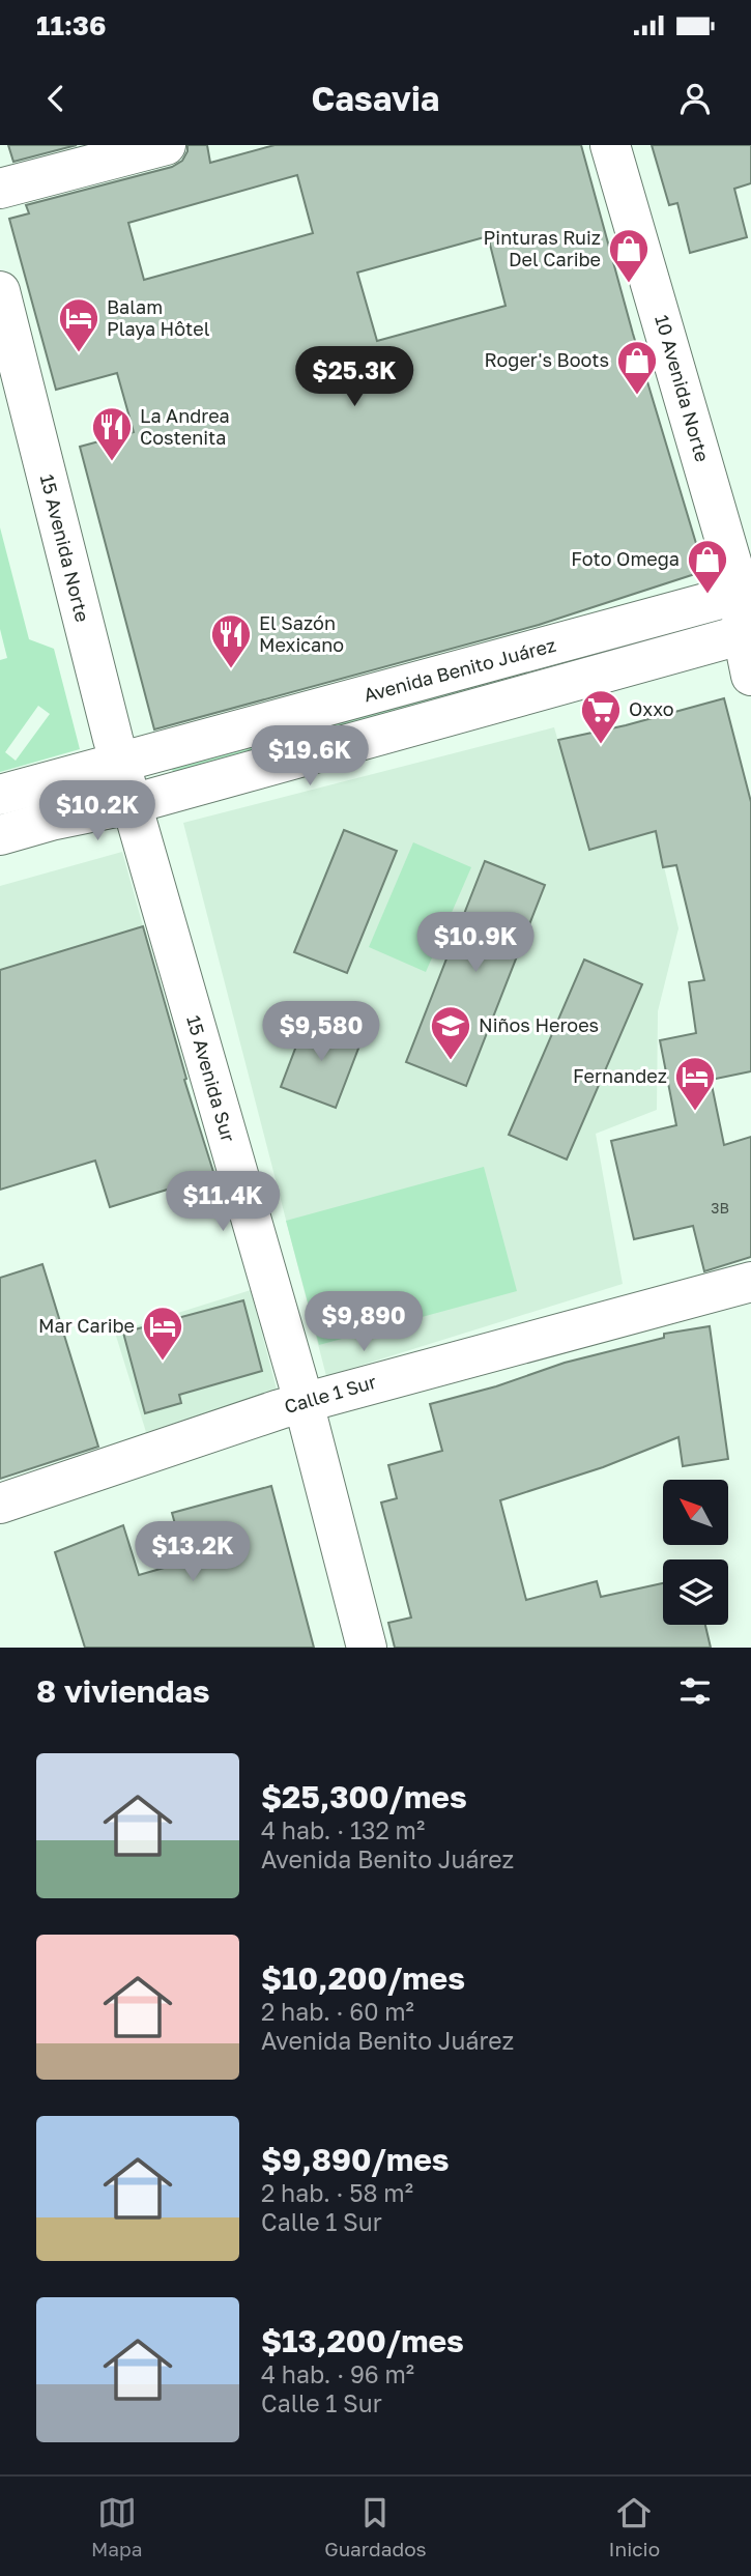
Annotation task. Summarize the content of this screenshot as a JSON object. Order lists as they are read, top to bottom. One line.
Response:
{"streets":{"street":["10 Avenida Norte","15 Avenida Norte","Avenida Benito Juárez","15 Avenida Sur","Calle 1 Sur"]},"crossings":[["10 Avenida Norte","Avenida Benito Juárez"],["15 Avenida Norte","Avenida Benito Juárez"],["15 Avenida Norte","15 Avenida Sur"],["15 Avenida Sur","Calle 1 Sur"]],"places":{"shop":["Pinturas Ruiz Del Caribe","Roger's Boots","Foto Omega"],"hotel":["Balam Playa Hôtel","Fernandez","Mar Caribe"],"restaurant":["La Andrea Costenita","El Sazón Mexicano"],"supermarket":["Oxxo"],"school or university":["Niños Heroes"]},"house_numbers":["3B"],"north":"top left","page":{"status":"11:36","header":"Casavia","price":["$25.3K","$19.6K","$10.2K","$10.9K","$9,580","$11.4K","$9,890","$13.2K"],"heading":"8 viviendas","list":[{"name":"$25,300/mes","note":"4 hab. · 132 m² · Avenida Benito Juárez"},{"name":"$10,200/mes","note":"2 hab. · 60 m² · Avenida Benito Juárez"},{"name":"$9,890/mes","note":"2 hab. · 58 m² · Calle 1 Sur"},{"name":"$13,200/mes","note":"4 hab. · 96 m² · Calle 1 Sur"}],"tabs":["Mapa","Guardados","Inicio"]}}
